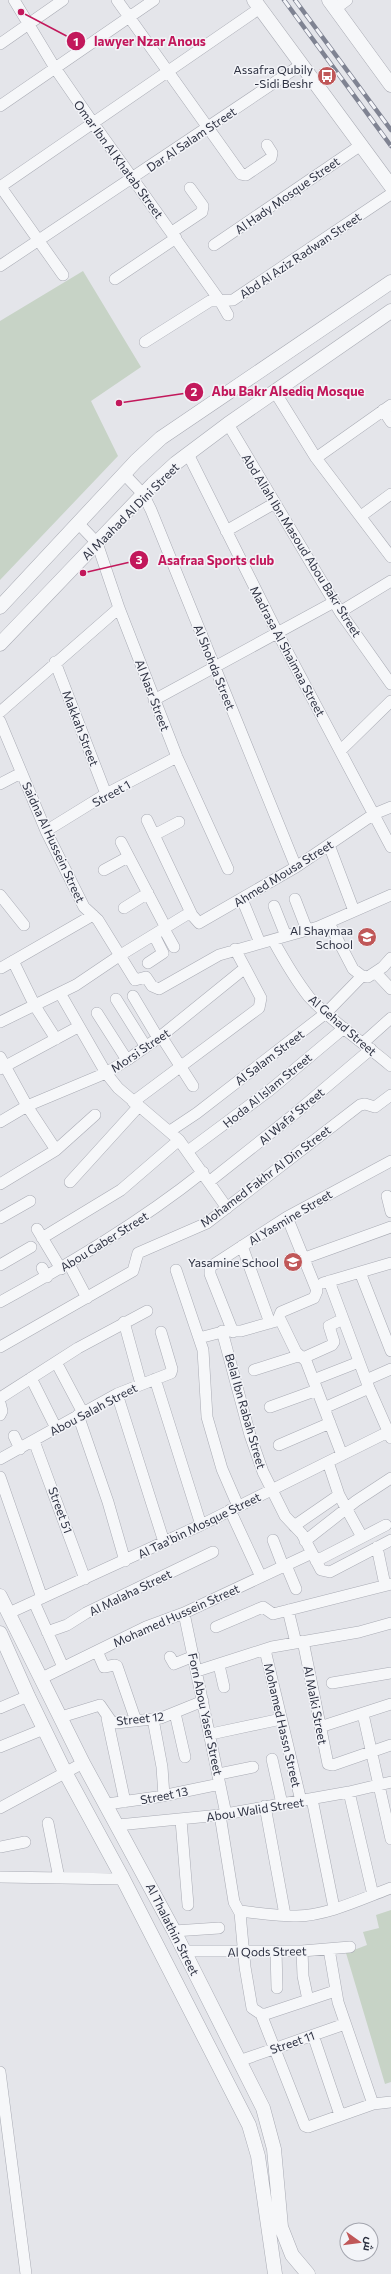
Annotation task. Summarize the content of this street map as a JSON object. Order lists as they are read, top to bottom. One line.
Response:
{"streets":{"street":["Dar Al Salam Street","Omar Ibn Al Khatab Street","Al Hady Mosque Street","Abd Al Aziz Radwan Street","Al Maahad Al Dini Street","Abd Allah Ibn Masoud Abou Bakr Street","Madrasa Al Shaimaa Street","Al Shohda Street","Al Nasr Street","Makkah Street","Street 1","Saidna Al Hussein Street","Ahmed Mousa Street","Al Gehad Street","Morsi Street","Al Salam Street","Hoda Al Islam Street","Al Wafa' Street","Mohamed Fakhr Al Din Street","Al Yasmine Street","Abou Gaber Street","Abou Salah Street","Belal Ibn Rabah Street","Street 51","Al Taa'bin Mosque Street","Al Malaha Street","Mohamed Hussein Street","Al Malki Street","Forn Abou Yaser Street","Street 12","Mohamed Hassn Street","Street 13","Abou Walid Street","Al Thalathin Street","Al Qods Street","Street 11"]},"crossings":[["Dar Al Salam Street","Omar Ibn Al Khatab Street"],["Omar Ibn Al Khatab Street","Abd Al Aziz Radwan Street"],["Al Maahad Al Dini Street","Abd Allah Ibn Masoud Abou Bakr Street"],["Al Maahad Al Dini Street","Madrasa Al Shaimaa Street"],["Al Maahad Al Dini Street","Al Shohda Street"],["Al Maahad Al Dini Street","Al Nasr Street"],["Madrasa Al Shaimaa Street","Ahmed Mousa Street"],["Al Shohda Street","Ahmed Mousa Street"],["Al Nasr Street","Street 1"],["Makkah Street","Street 1"],["Street 1","Saidna Al Hussein Street"],["Al Gehad Street","Al Salam Street"],["Al Gehad Street","Hoda Al Islam Street"],["Al Gehad Street","Al Wafa' Street"],["Al Yasmine Street","Belal Ibn Rabah Street"],["Abou Salah Street","Street 51"],["Belal Ibn Rabah Street","Al Taa'bin Mosque Street"],["Belal Ibn Rabah Street","Mohamed Hussein Street"],["Street 51","Al Taa'bin Mosque Street"],["Al Taa'bin Mosque Street","Al Thalathin Street"],["Mohamed Hussein Street","Forn Abou Yaser Street"],["Mohamed Hussein Street","Al Thalathin Street"],["Forn Abou Yaser Street","Street 12"],["Forn Abou Yaser Street","Street 13"],["Forn Abou Yaser Street","Abou Walid Street"],["Forn Abou Yaser Street","Al Qods Street"],["Forn Abou Yaser Street","Street 11"],["Street 12","Al Thalathin Street"],["Mohamed Hassn Street","Abou Walid Street"],["Street 13","Al Thalathin Street"],["Abou Walid Street","Al Thalathin Street"],["Al Thalathin Street","Al Qods Street"],["Al Thalathin Street","Street 11"]],"places":{"other":["lawyer Nzar Anous","Abu Bakr Alsediq Mosque","Asafraa Sports club"],"bus stop":["Assafra Qubily -Sidi Beshr"],"school or university":["Al Shaymaa School","Yasamine School"]},"north":"right"}
